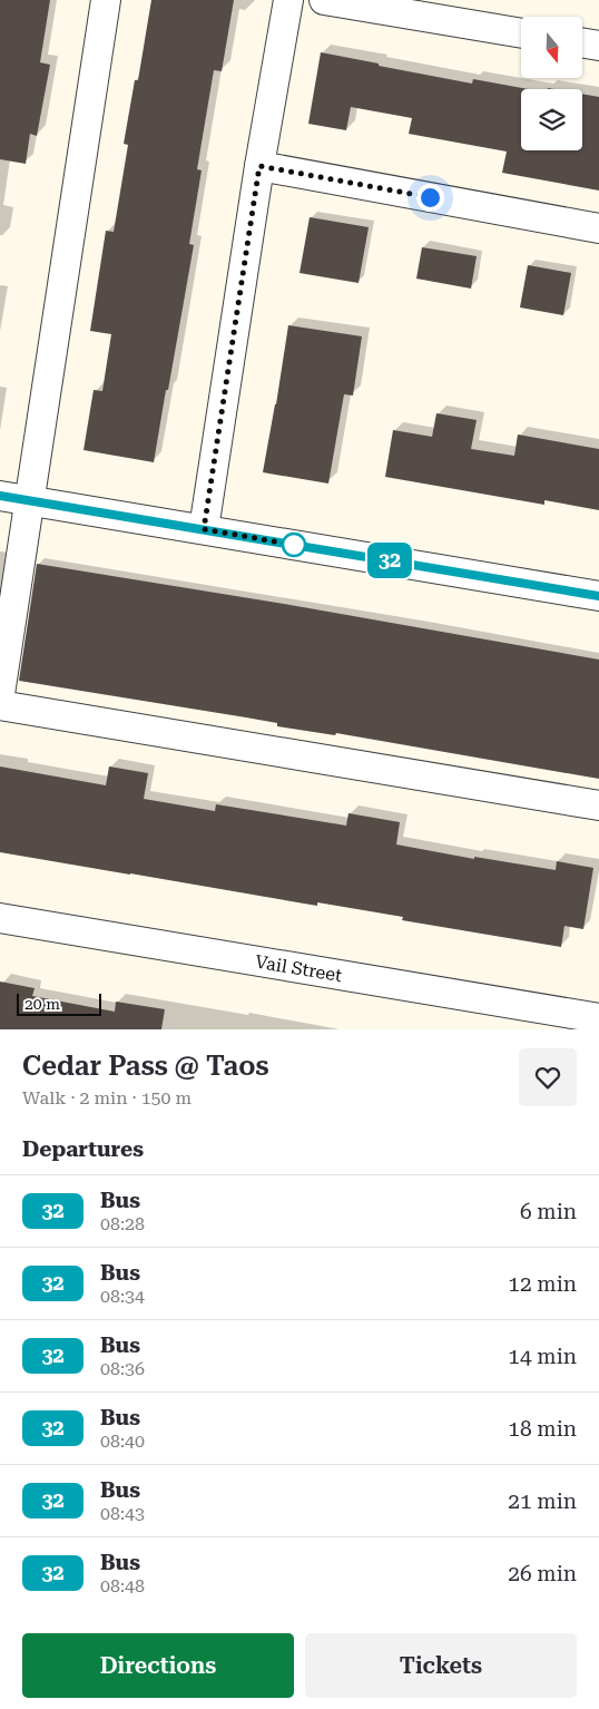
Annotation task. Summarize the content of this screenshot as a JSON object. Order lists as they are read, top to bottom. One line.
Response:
{"streets":{"street":["Vail Street"]},"lines":["bus line 32"],"scale_bar":"20 m","north":"bottom","page":{"on_map":"32","scale":"20 m","heading":[["Cedar Pass @ Taos","Walk · 2 min · 150 m"],"Departures"],"list":[{"mark":"32","name":"Bus","note":"08:28","value":"6 min"},{"mark":"32","name":"Bus","note":"08:34","value":"12 min"},{"mark":"32","name":"Bus","note":"08:36","value":"14 min"},{"mark":"32","name":"Bus","note":"08:40","value":"18 min"},{"mark":"32","name":"Bus","note":"08:43","value":"21 min"},{"mark":"32","name":"Bus","note":"08:48","value":"26 min"}],"buttons":["Directions","Tickets"]}}
